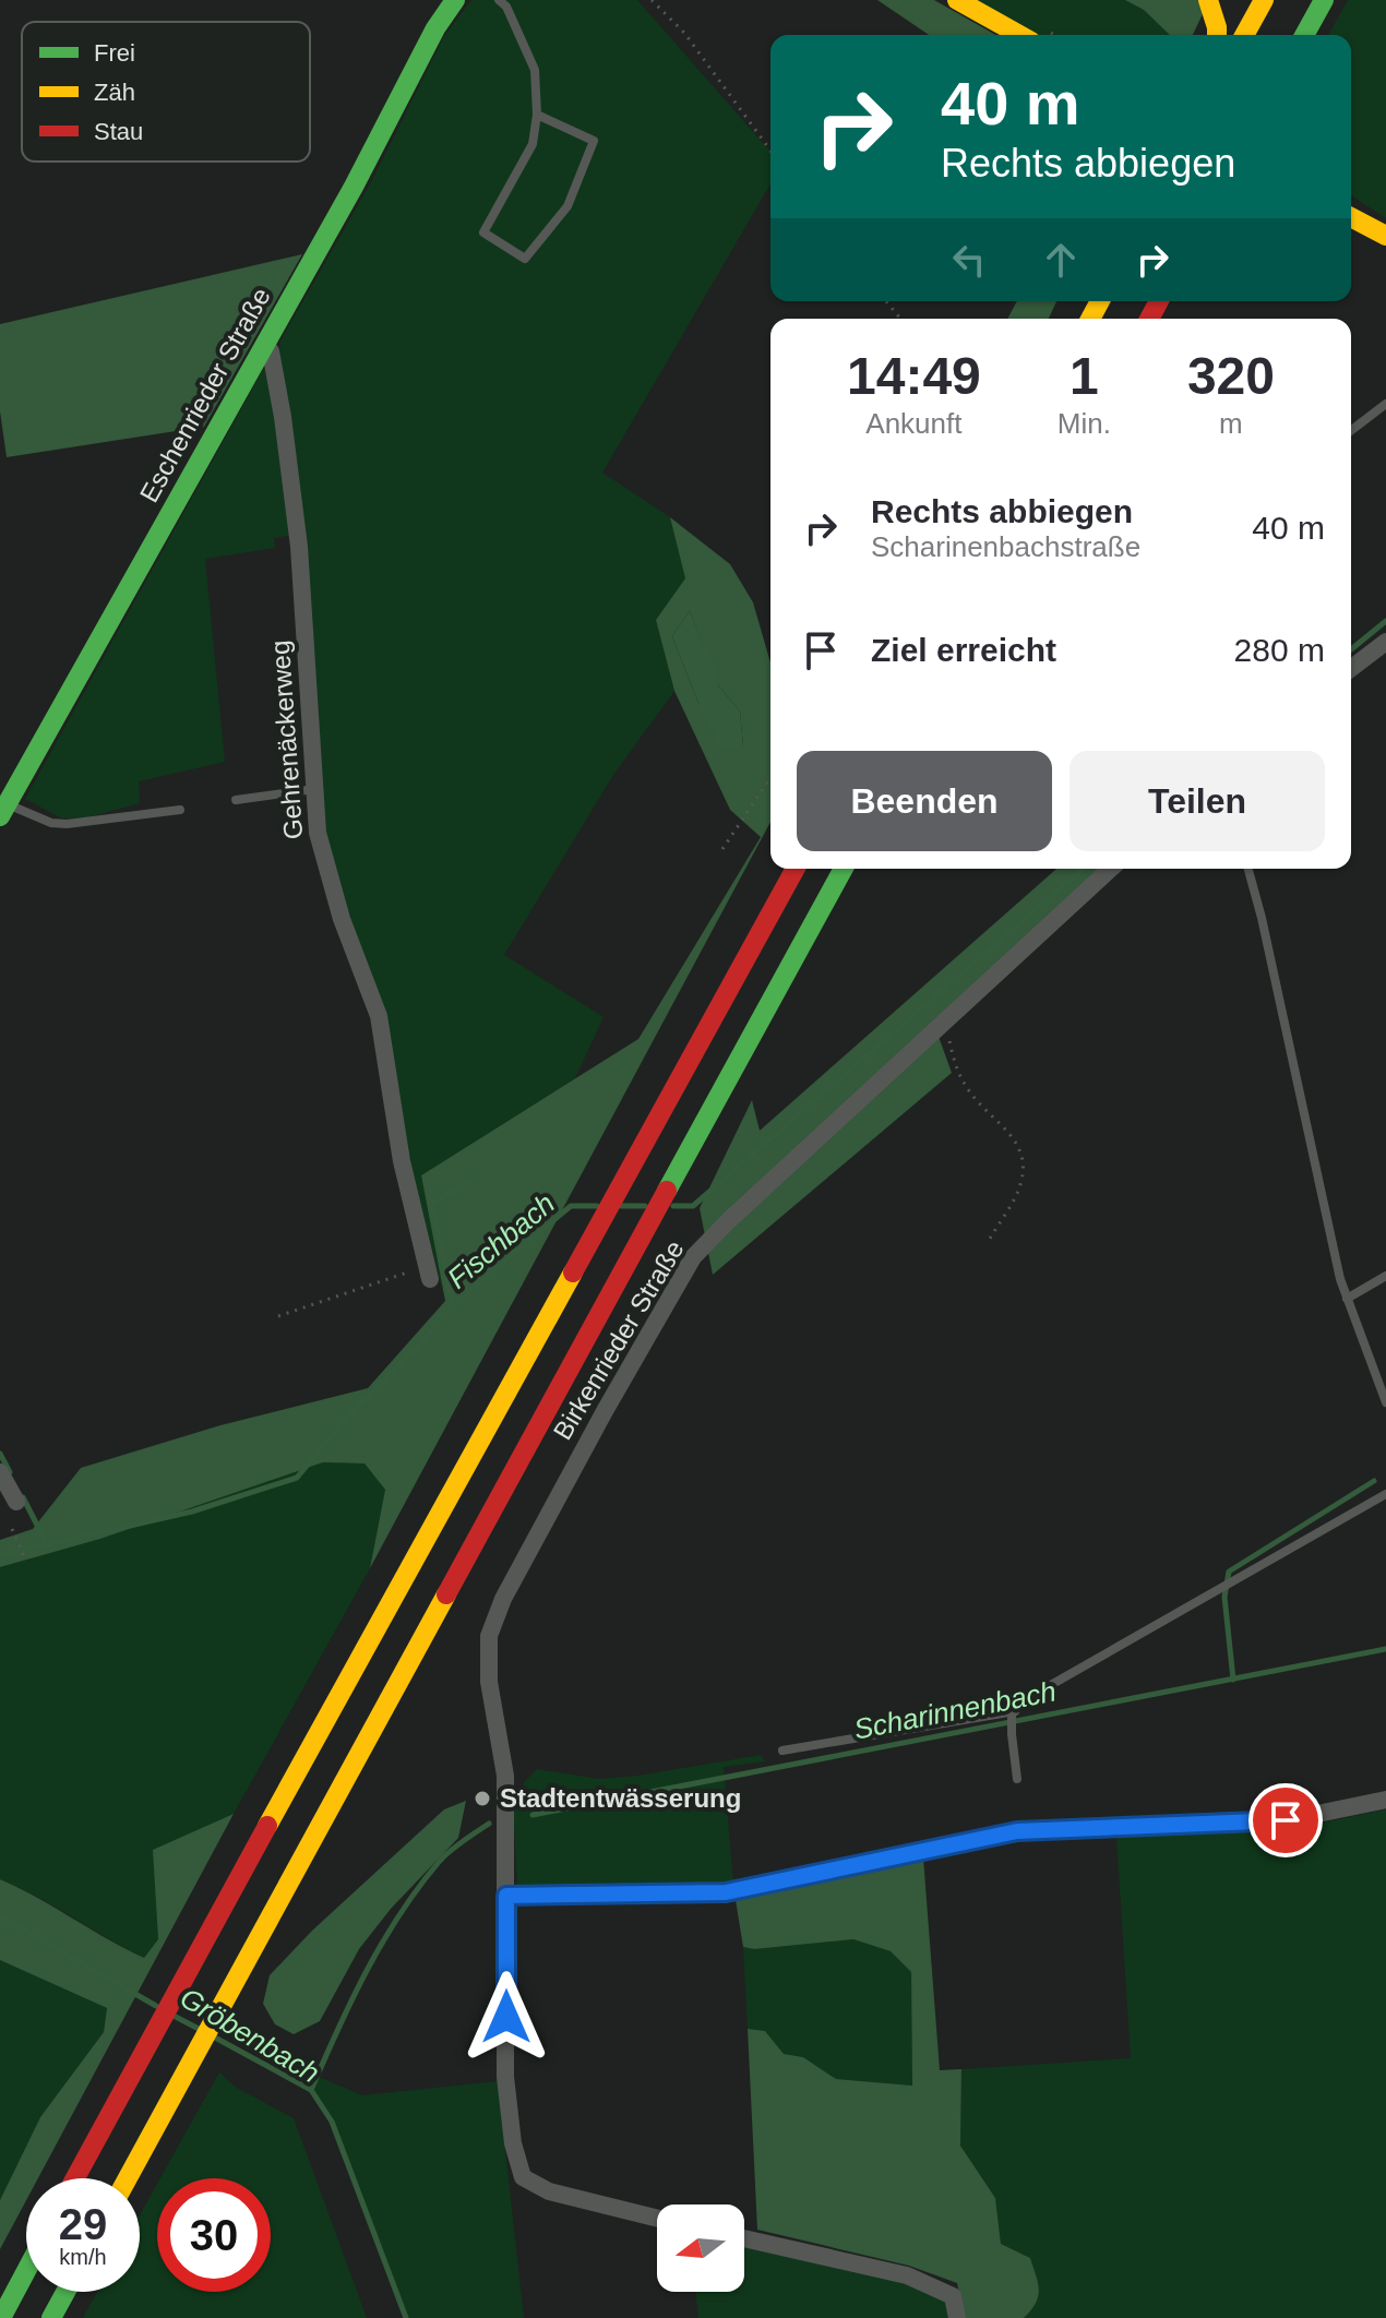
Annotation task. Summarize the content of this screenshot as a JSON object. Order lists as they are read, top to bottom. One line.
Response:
{"streets":{"main road":["Eschenrieder Straße"],"street":["Gehrenäckerweg","Birkenrieder Straße"]},"crossings":[["Eschenrieder Straße","Gehrenäckerweg"]],"water":["Fischbach","Scharinnenbach","Gröbenbach"],"places":["Stadtentwässerung"],"legend":["Frei","Zäh","Stau"],"north":"left","page":{"turn":["40 m","Rechts abbiegen"],"eta":["14:49","Ankunft","1","Min.","320","m"],"list":[{"name":"Rechts abbiegen","note":"Scharinenbachstraße","value":"40 m"},{"name":"Ziel erreicht","value":"280 m"}],"buttons":["Beenden","Teilen"],"speed":"29 km/h","limit":"30"}}
